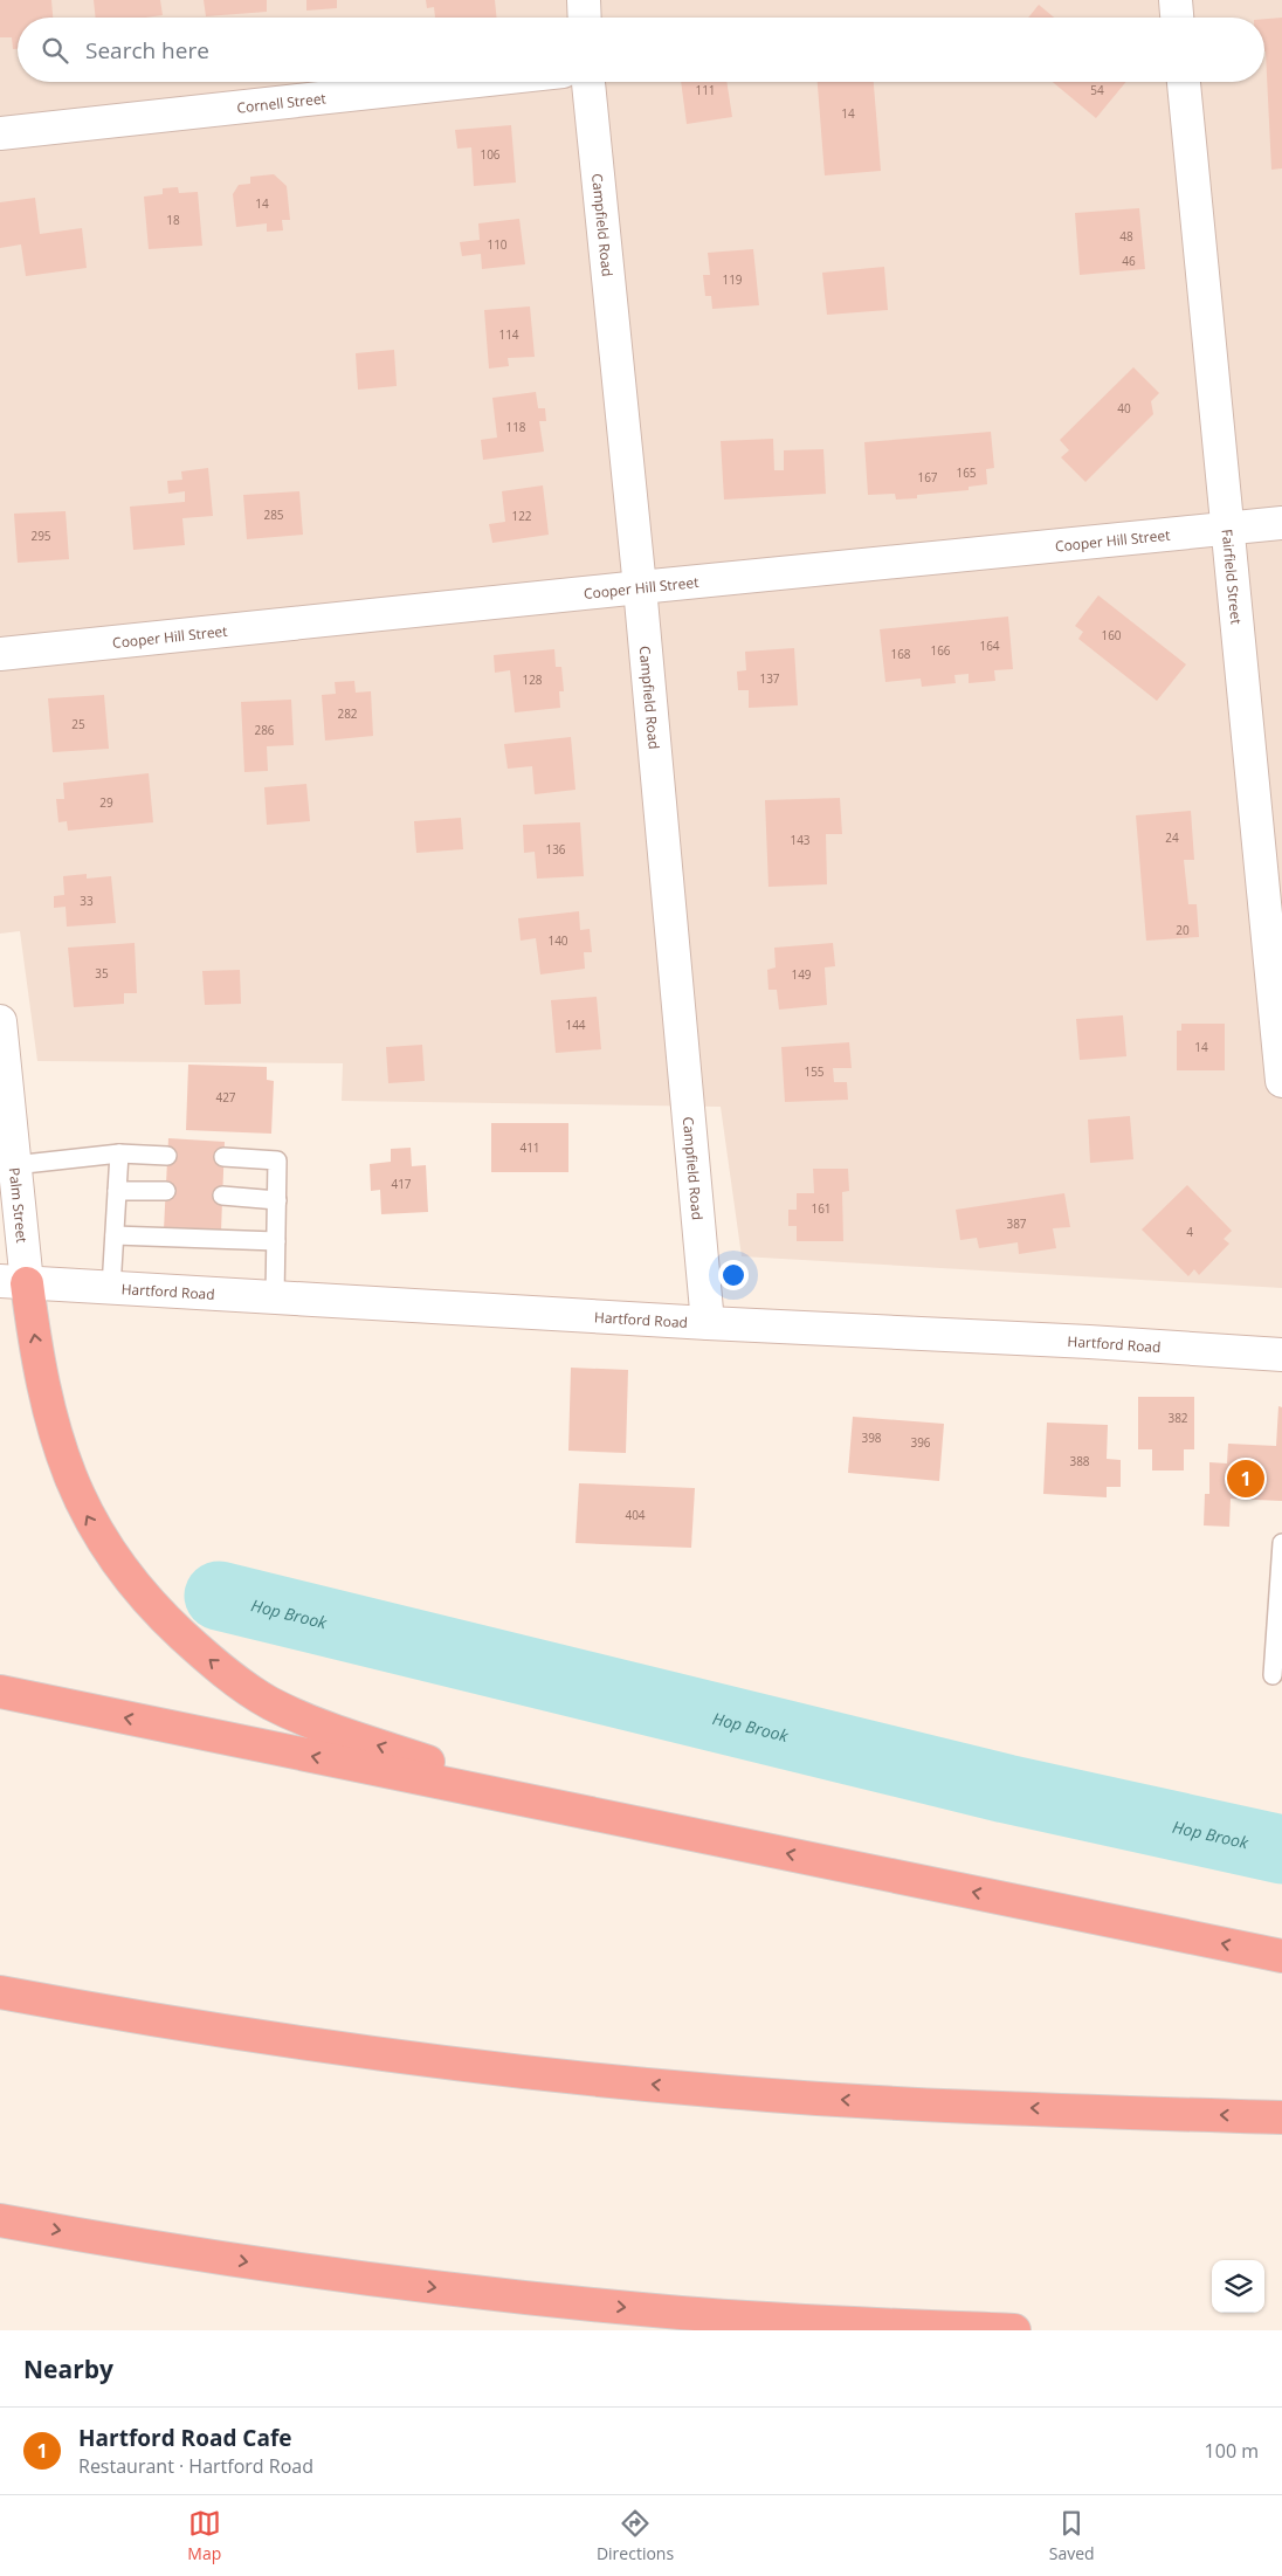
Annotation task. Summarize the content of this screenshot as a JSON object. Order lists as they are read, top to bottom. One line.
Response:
{"streets":{"street":["Cornell Street","Campfield Road","Cooper Hill Street","Fairfield Street","Palm Street","Hartford Road"]},"crossings":[["Campfield Road","Cooper Hill Street"],["Campfield Road","Hartford Road"],["Cooper Hill Street","Fairfield Street"],["Palm Street","Hartford Road"]],"water":["Hop Brook"],"house_numbers":["111","54","14","106","14","18","48","110","46","119","114","40","118","165","167","285","122","295","160","164","166","168","137","128","282","25","286","29","24","143","136","33","20","140","35","149","144","14","155","427","411","417","161","387","4","382","398","396","388","404"],"page":{"search":"Search here","pins":"1","heading":"Nearby","list":[{"mark":"1","name":"Hartford Road Cafe","note":"Restaurant · Hartford Road","value":"100 m"}],"nav":["Map","Directions","Saved"]}}
